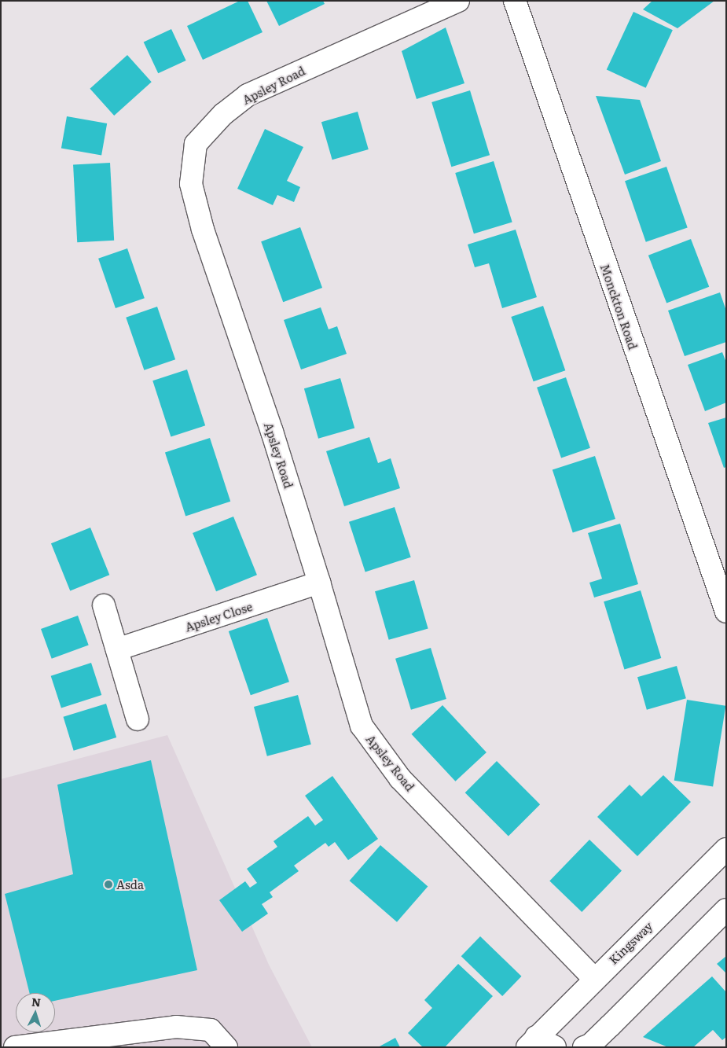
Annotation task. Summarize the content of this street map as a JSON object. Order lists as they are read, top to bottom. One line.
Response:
{"streets":{"street":["Apsley Road","Monckton Road","Apsley Close","Kingsway"]},"crossings":[["Apsley Road","Apsley Close"],["Apsley Road","Kingsway"]],"places":["Asda"],"north":"top"}
